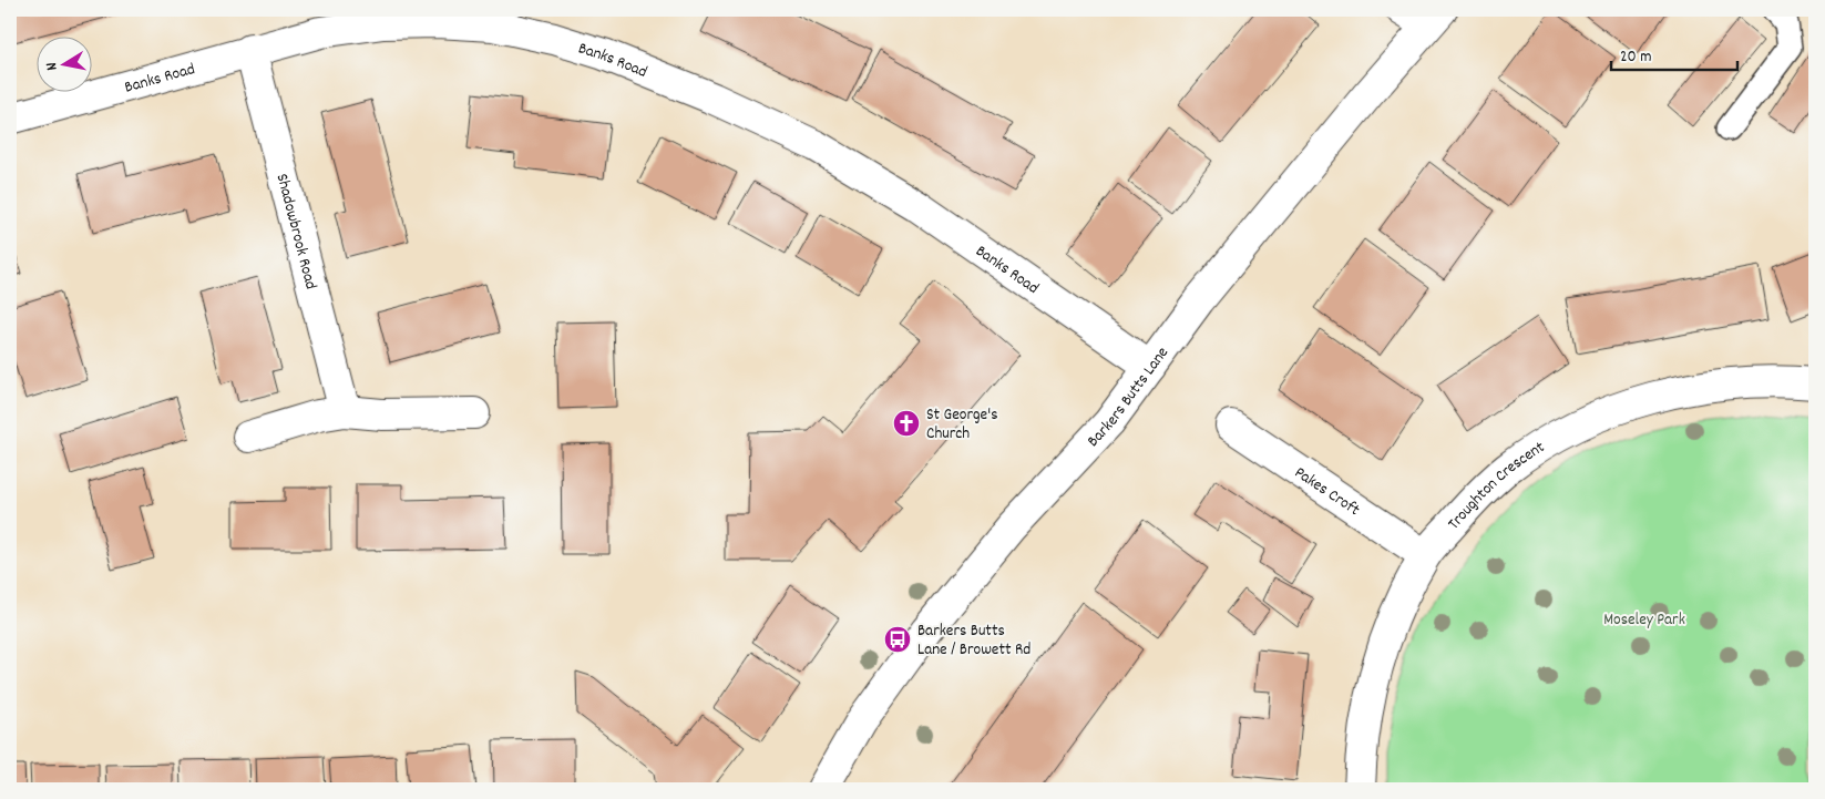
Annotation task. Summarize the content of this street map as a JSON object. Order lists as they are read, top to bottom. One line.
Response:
{"streets":{"street":["Banks Road","Shadowbrook Road","Barkers Butts Lane","Troughton Crescent","Pakes Croft"]},"crossings":[["Banks Road","Shadowbrook Road"],["Banks Road","Barkers Butts Lane"],["Troughton Crescent","Pakes Croft"]],"parks":["Moseley Park"],"places":{"church":["St George's Church"],"bus stop":["Barkers Butts Lane / Browett Rd"]},"scale_bar":"20 m","north":"left"}
